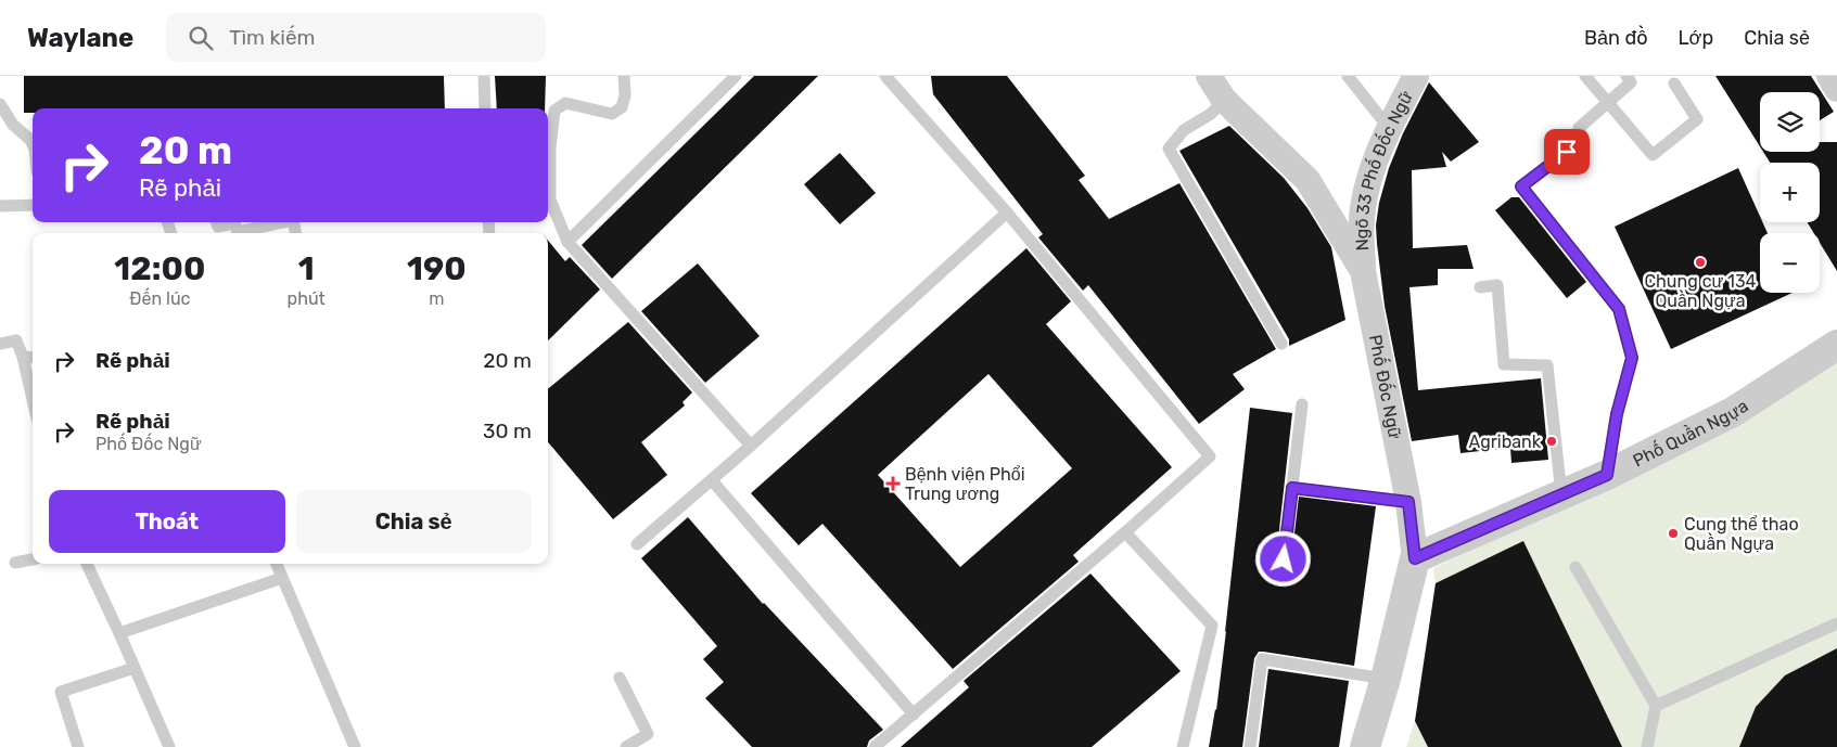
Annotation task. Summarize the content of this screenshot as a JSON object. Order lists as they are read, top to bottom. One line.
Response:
{"streets":{"street":["Ngõ 33 Phố Đốc Ngữ","Phố Đốc Ngữ","Phố Quần Ngựa"]},"crossings":[["Ngõ 33 Phố Đốc Ngữ","Phố Đốc Ngữ"],["Phố Đốc Ngữ","Phố Quần Ngựa"]],"places":{"other":["Chung cư 134 Quần Ngựa","Agribank","Cung thể thao Quần Ngựa"],"health":["Bệnh viện Phổi Trung ương"]},"page":{"header":"Waylane","search":"Tìm kiếm","nav":["Bản đồ","Lớp","Chia sẻ"],"map_buttons":["+","−"],"turn":["20 m","Rẽ phải"],"eta":["12:00","Đến lúc","1","phút","190","m"],"list":[{"name":"Rẽ phải","value":"20 m"},{"name":"Rẽ phải","note":"Phố Đốc Ngữ","value":"30 m"}],"buttons":["Thoát","Chia sẻ"]}}
